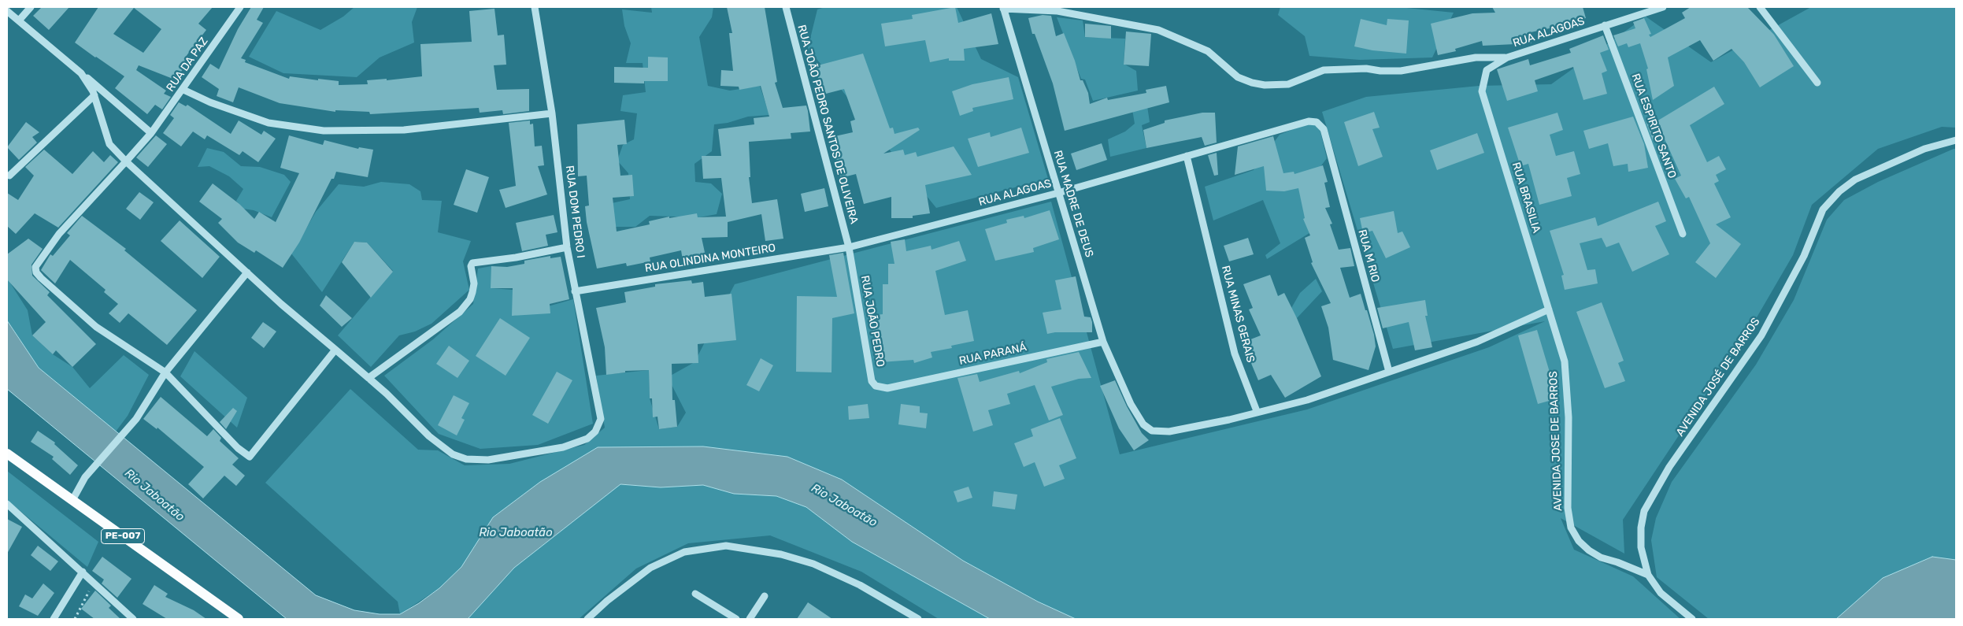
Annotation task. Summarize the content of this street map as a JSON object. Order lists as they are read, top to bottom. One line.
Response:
{"streets":{"main road":["PE-007"],"street":["RUA ALAGOAS","RUA DA PAZ","RUA JOÃO PEDRO SANTOS DE OLIVEIRA","RUA ESPIRITO SANTO","RUA BRASILIA","RUA MADRE DE DEUS","RUA DOM PEDRO I","RUA M RIO","RUA OLINDINA MONTEIRO","RUA MINAS GERAIS","RUA JOÃO PEDRO","RUA PARANÁ","AVENIDA JOSÉ DE BARROS","AVENIDA JOSE DE BARROS"]},"crossings":[["RUA ALAGOAS","RUA JOÃO PEDRO SANTOS DE OLIVEIRA"],["RUA ALAGOAS","RUA ESPIRITO SANTO"],["RUA ALAGOAS","RUA BRASILIA"],["RUA ALAGOAS","RUA MADRE DE DEUS"],["RUA ALAGOAS","RUA M RIO"],["RUA ALAGOAS","RUA OLINDINA MONTEIRO"],["RUA ALAGOAS","RUA MINAS GERAIS"],["RUA ALAGOAS","RUA JOÃO PEDRO"],["RUA JOÃO PEDRO SANTOS DE OLIVEIRA","RUA OLINDINA MONTEIRO"],["RUA JOÃO PEDRO SANTOS DE OLIVEIRA","RUA JOÃO PEDRO"],["RUA BRASILIA","AVENIDA JOSE DE BARROS"],["RUA MADRE DE DEUS","RUA MINAS GERAIS"],["RUA MADRE DE DEUS","RUA PARANÁ"],["RUA DOM PEDRO I","RUA OLINDINA MONTEIRO"],["RUA M RIO","RUA MINAS GERAIS"],["RUA OLINDINA MONTEIRO","RUA JOÃO PEDRO"],["RUA JOÃO PEDRO","RUA PARANÁ"],["AVENIDA JOSÉ DE BARROS","AVENIDA JOSE DE BARROS"]],"water":["Rio Jaboatão"]}
